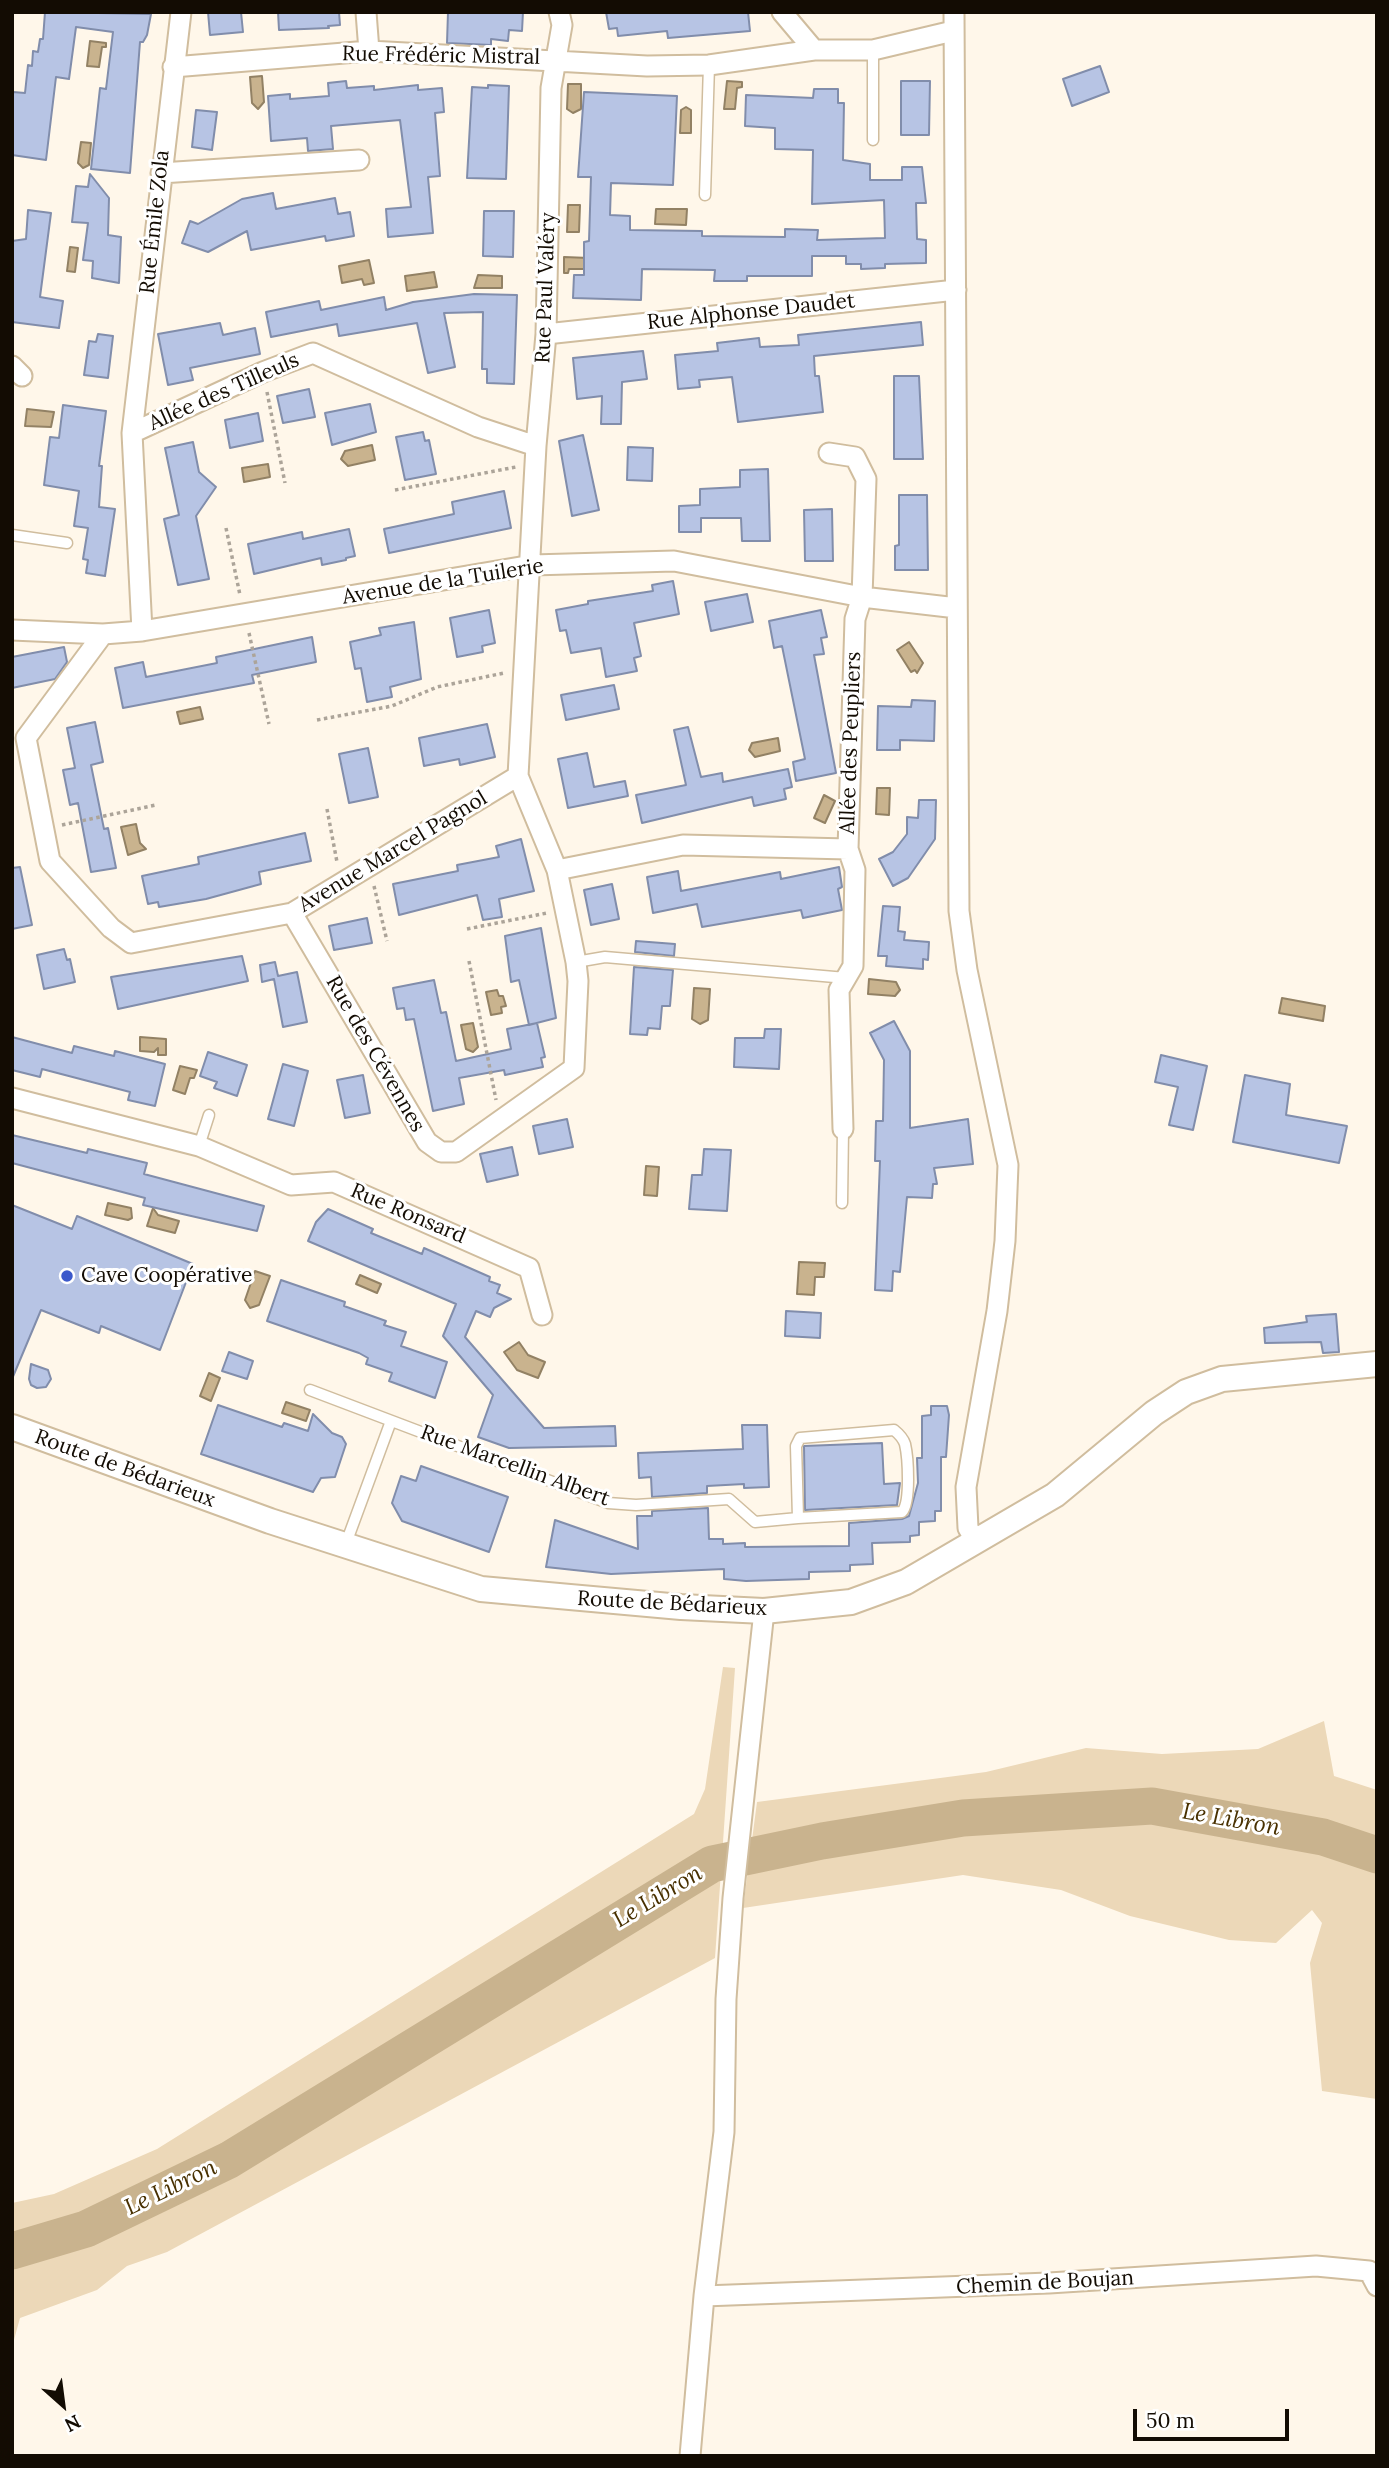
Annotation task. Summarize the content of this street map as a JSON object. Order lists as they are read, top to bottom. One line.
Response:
{"streets":{"street":["Rue Frédéric Mistral","Rue Émile Zola","Rue Paul Valéry","Rue Alphonse Daudet","Allée des Tilleuls","Avenue de la Tuilerie","Allée des Peupliers","Avenue Marcel Pagnol","Rue des Cévennes","Rue Ronsard","Route de Bédarieux","Chemin de Boujan"],"lane":["Rue Marcellin Albert"]},"crossings":[["Rue Frédéric Mistral","Rue Émile Zola"],["Rue Frédéric Mistral","Rue Paul Valéry"],["Rue Émile Zola","Allée des Tilleuls"],["Rue Paul Valéry","Rue Alphonse Daudet"],["Rue Paul Valéry","Allée des Tilleuls"],["Rue Paul Valéry","Avenue de la Tuilerie"],["Rue Paul Valéry","Rue des Cévennes"],["Allée des Tilleuls","Avenue de la Tuilerie"],["Avenue de la Tuilerie","Allée des Peupliers"],["Avenue de la Tuilerie","Avenue Marcel Pagnol"],["Avenue de la Tuilerie","Rue des Cévennes"],["Allée des Peupliers","Rue des Cévennes"],["Avenue Marcel Pagnol","Rue des Cévennes"]],"water":["Le Libron"],"places":["Cave Coopérative"],"scale_bar":"50 m","north":"bottom right"}
